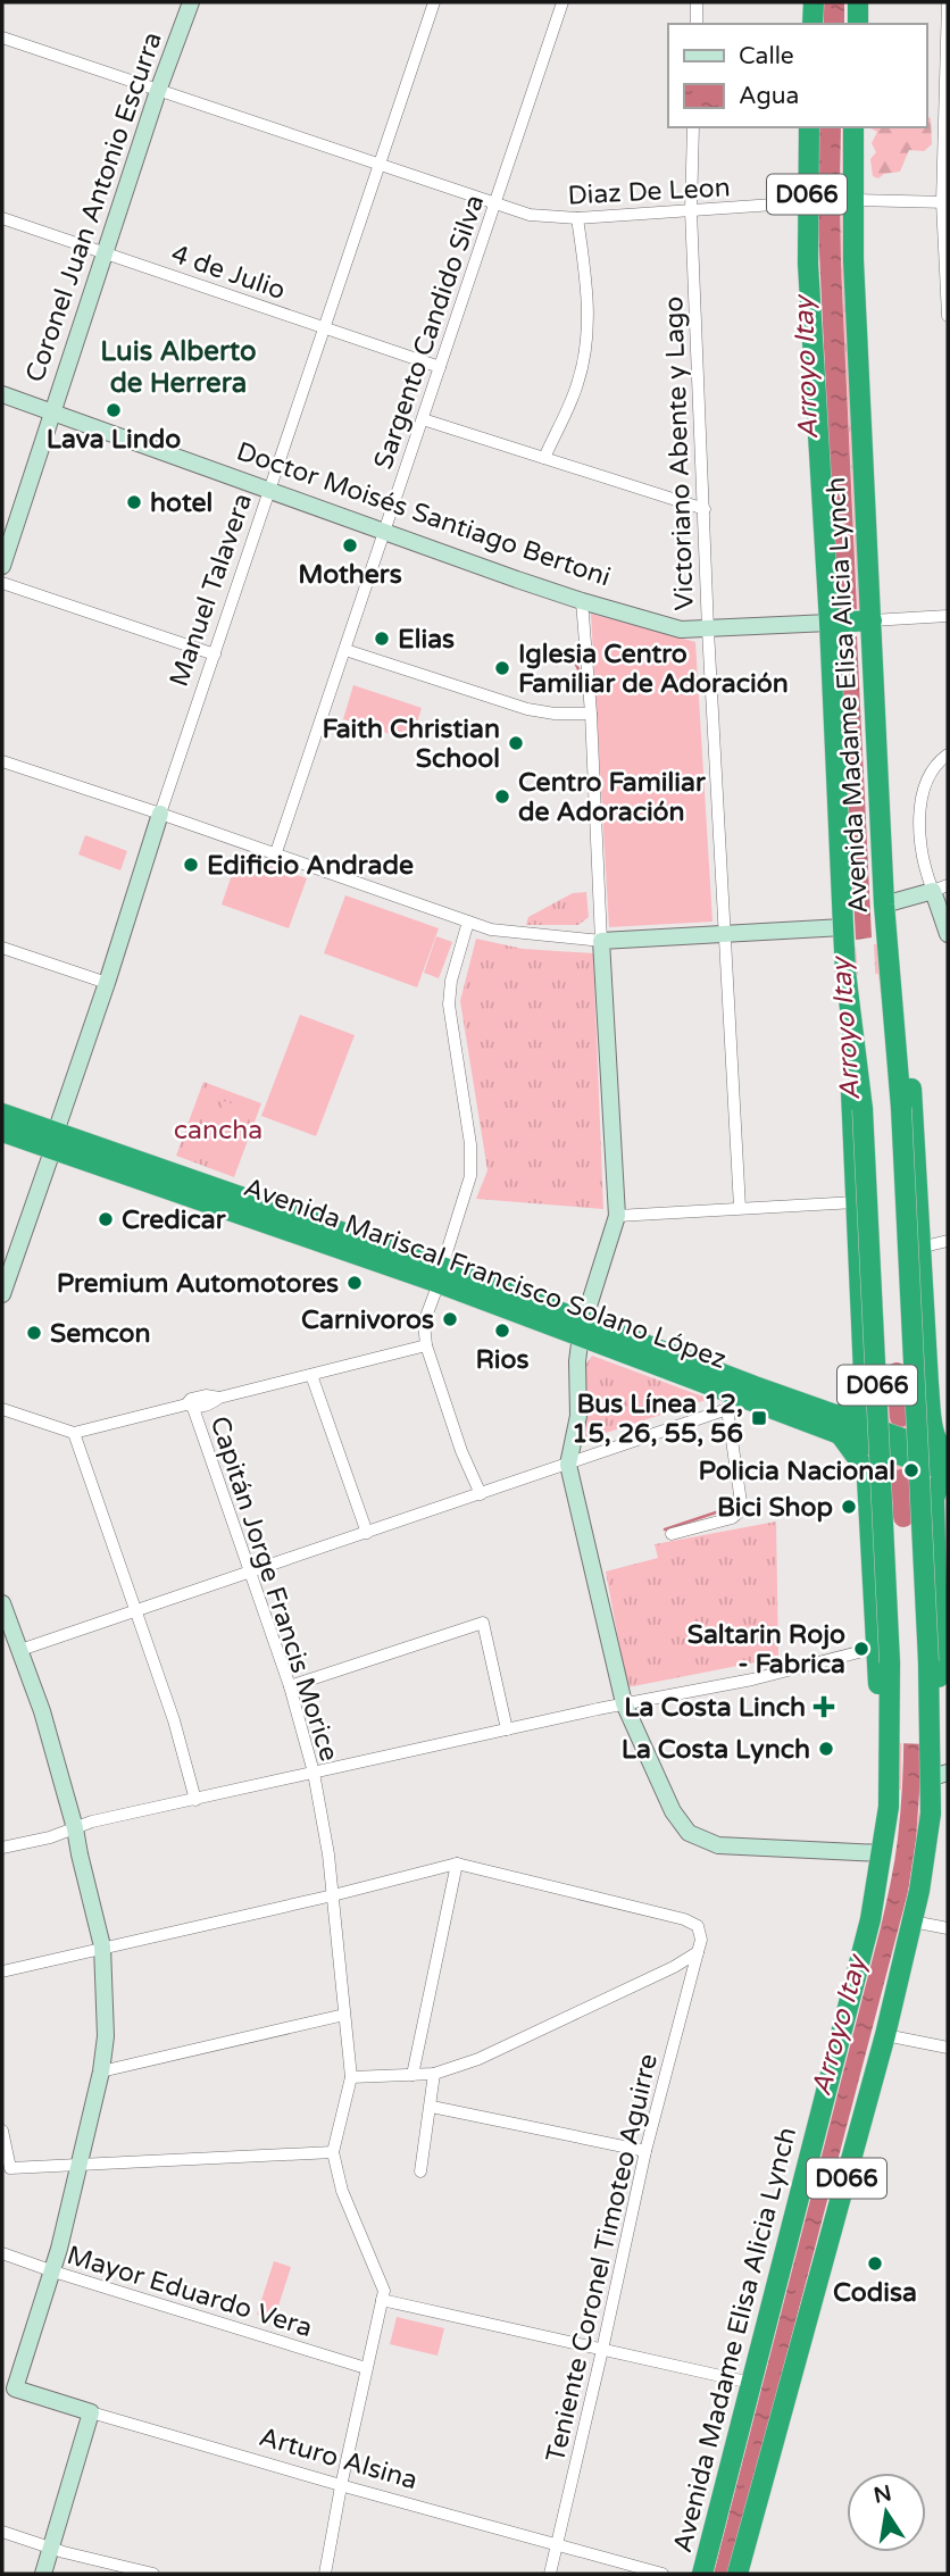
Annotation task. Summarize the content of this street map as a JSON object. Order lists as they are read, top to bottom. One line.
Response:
{"streets":{"highway":["D066","Avenida Madame Elisa Alicia Lynch","Avenida Mariscal Francisco Solano López"],"street":["Diaz De Leon","Coronel Juan Antonio Escurra","4 de Julio","Sargento Candido Silva","Victoriano Abente y Lago","Doctor Moisés Santiago Bertoni","Manuel Talavera","Capitán Jorge Francis Morice","Teniente Coronel Timoteo Aguirre","Mayor Eduardo Vera","Arturo Alsina"]},"crossings":[["Diaz De Leon","Coronel Juan Antonio Escurra"],["Diaz De Leon","Sargento Candido Silva"],["Diaz De Leon","Victoriano Abente y Lago"],["Diaz De Leon","Manuel Talavera"],["Diaz De Leon","Avenida Madame Elisa Alicia Lynch"],["Coronel Juan Antonio Escurra","4 de Julio"],["Coronel Juan Antonio Escurra","Doctor Moisés Santiago Bertoni"],["4 de Julio","Sargento Candido Silva"],["4 de Julio","Manuel Talavera"],["Sargento Candido Silva","Doctor Moisés Santiago Bertoni"],["Victoriano Abente y Lago","Doctor Moisés Santiago Bertoni"],["Doctor Moisés Santiago Bertoni","Manuel Talavera"],["Doctor Moisés Santiago Bertoni","Avenida Madame Elisa Alicia Lynch"],["Manuel Talavera","Avenida Mariscal Francisco Solano López"],["Capitán Jorge Francis Morice","Mayor Eduardo Vera"],["Capitán Jorge Francis Morice","Arturo Alsina"],["Teniente Coronel Timoteo Aguirre","Arturo Alsina"]],"districts":["Luis Alberto de Herrera"],"water":["Arroyo Itay"],"parks":["cancha"],"places":{"other":["Lava Lindo","hotel","Mothers","Elias","Iglesia Centro Familiar de Adoración","Faith Christian School","Centro Familiar de Adoración","Edificio Andrade","Credicar","Premium Automotores","Carnivoros","Rios","Semcon","Policia Nacional","Bici Shop","Saltarin Rojo - Fabrica","La Costa Lynch","Codisa"],"transit":["Bus Línea 12, 15, 26, 55, 56"],"health":["La Costa Linch"]},"legend":["Calle","Agua"],"north":"top"}
